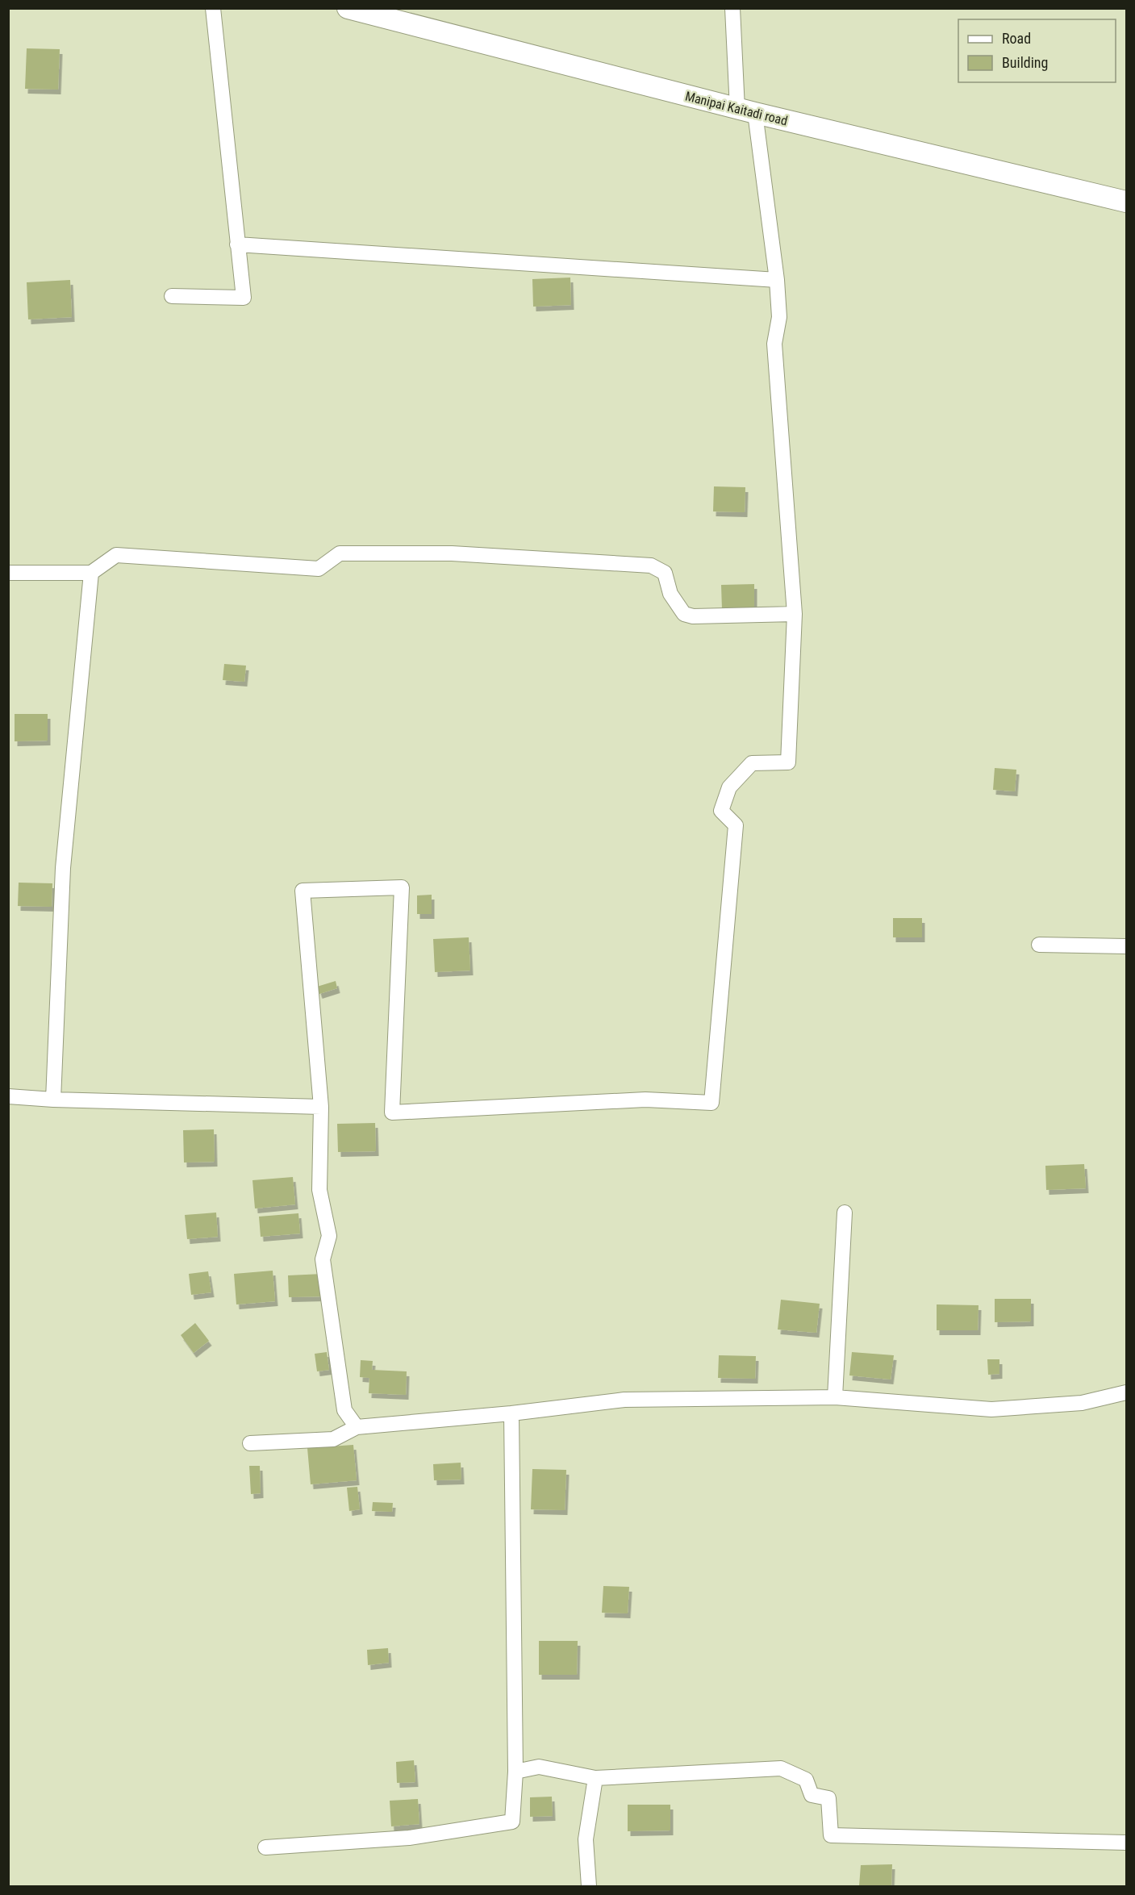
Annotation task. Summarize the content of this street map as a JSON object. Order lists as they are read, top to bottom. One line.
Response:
{"streets":{"main road":["Manipai Kaitadi road"]},"legend":["Road","Building"]}
